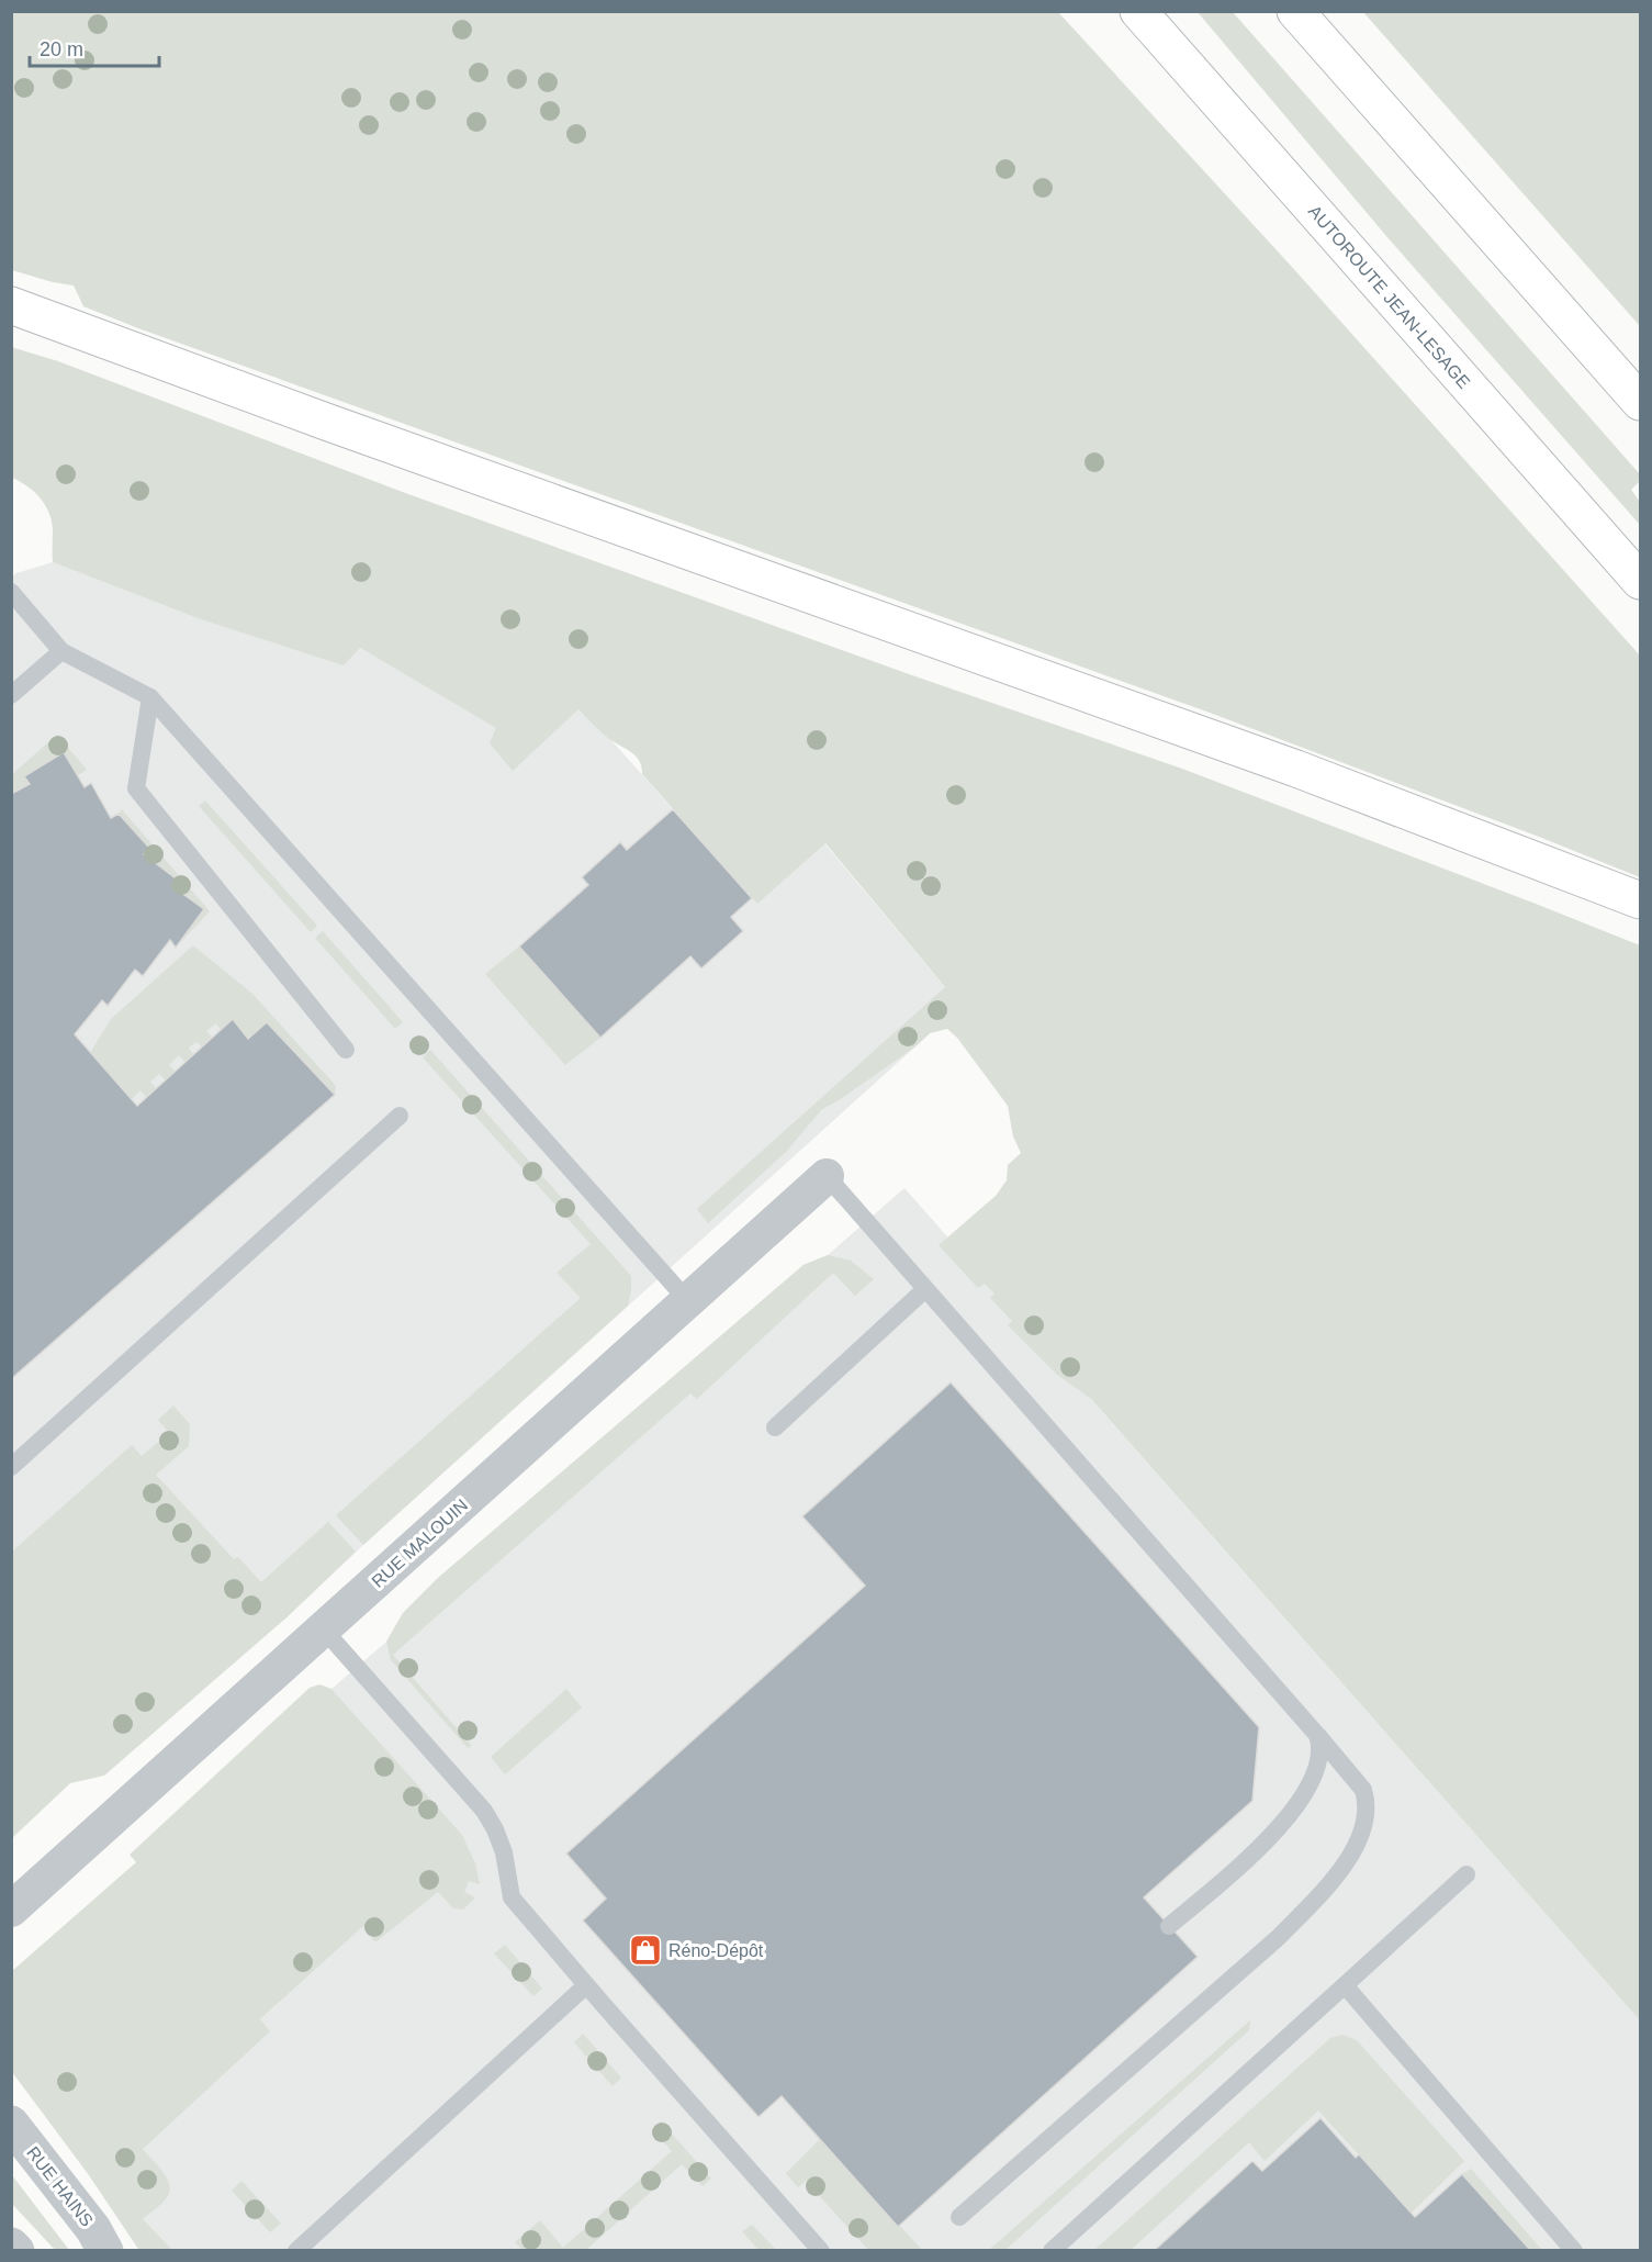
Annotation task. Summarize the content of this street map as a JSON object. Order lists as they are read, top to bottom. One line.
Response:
{"streets":{"highway":["AUTOROUTE JEAN-LESAGE"],"street":["RUE MALOUIN","RUE HAINS"]},"places":{"shop":["Réno-Dépôt"]},"scale_bar":"20 m"}
